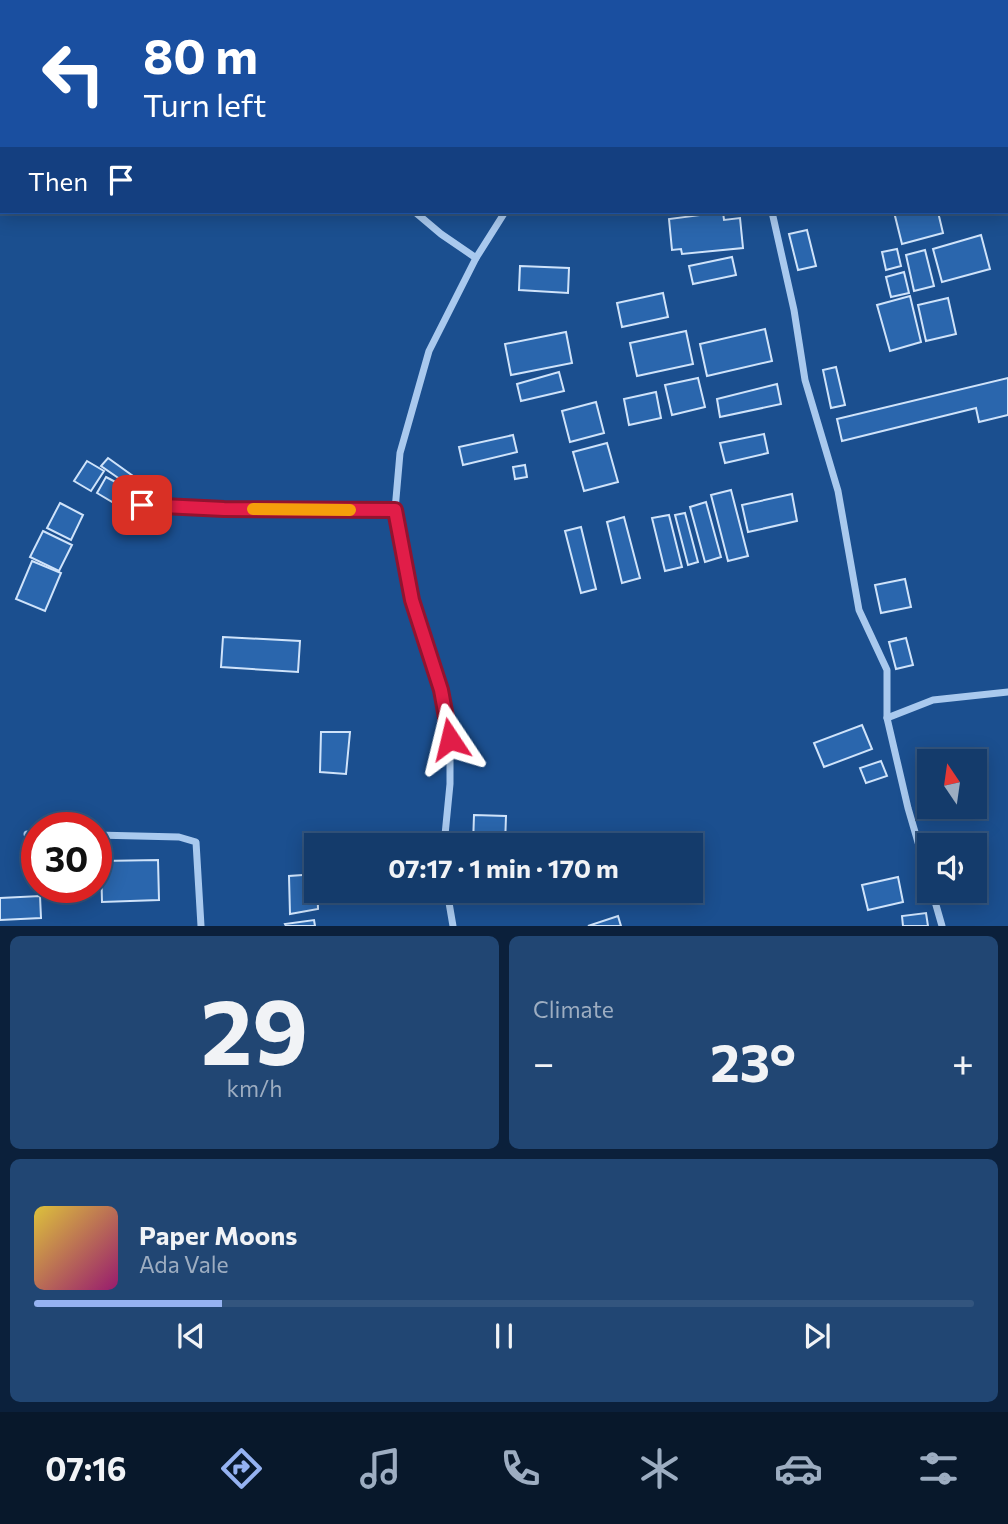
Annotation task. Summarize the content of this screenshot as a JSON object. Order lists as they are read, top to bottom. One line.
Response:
{"north":"top","page":{"turn":["80 m","Turn left"],"then":"Then","limit":"30","trip":"07:17 · 1 min · 170 m","tile":[["29","km/h"],"Climate"],"heat":["−","23°","+"],"song":["Paper Moons","Ada Vale"],"tabs":"07:16"}}
